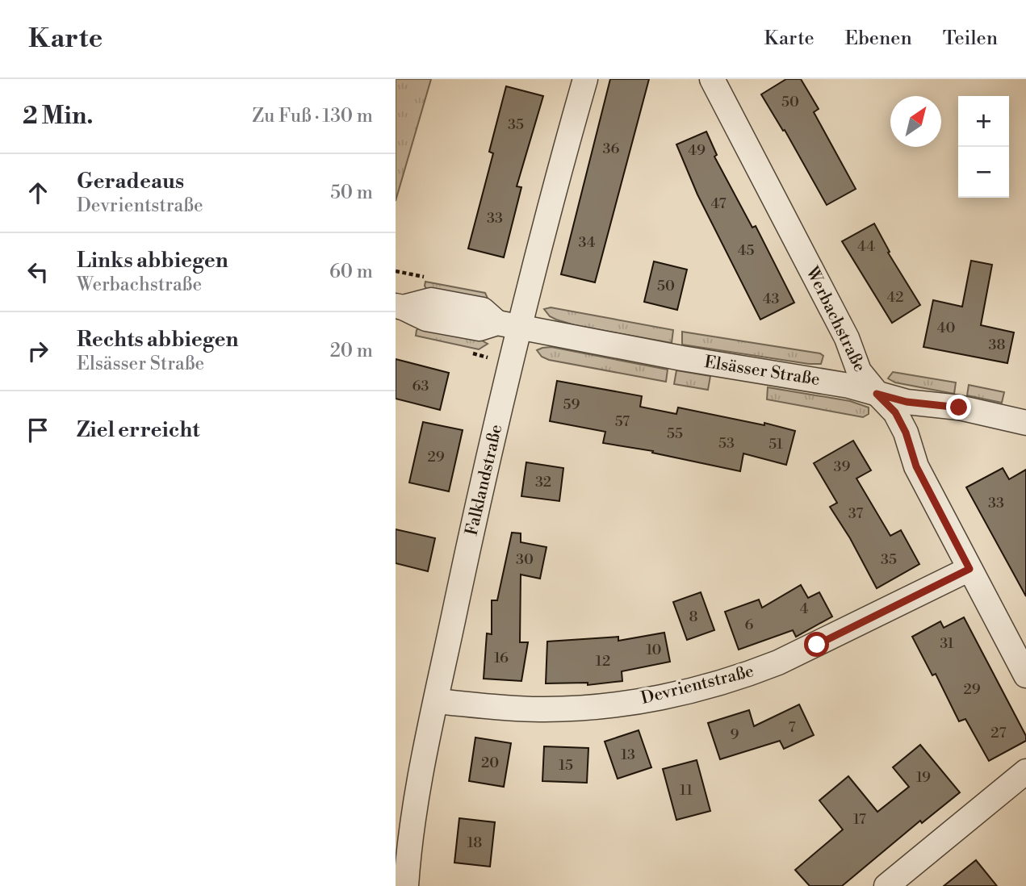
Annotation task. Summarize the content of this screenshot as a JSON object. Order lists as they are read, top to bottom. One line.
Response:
{"streets":{"street":["Werbachstraße","Elsässer Straße","Falklandstraße","Devrientstraße"]},"crossings":[["Werbachstraße","Elsässer Straße"],["Werbachstraße","Devrientstraße"],["Elsässer Straße","Falklandstraße"],["Falklandstraße","Devrientstraße"]],"house_numbers":["50","35","36","49","47","33","34","44","45","50","42","43","40","38","63","59","57","55","53","51","29","39","32","33","37","30","35","4","8","6","31","10","16","12","29","7","27","9","13","20","15","19","11","17","18"],"north":"top right","page":{"header":"Karte","nav":["Karte","Ebenen","Teilen"],"heading":["2 Min.","Zu Fuß · 130 m"],"map_buttons":["+","−"],"list":[["Geradeaus","Devrientstraße","50 m"],["Links abbiegen","Werbachstraße","60 m"],["Rechts abbiegen","Elsässer Straße","20 m"],"Ziel erreicht"]}}
